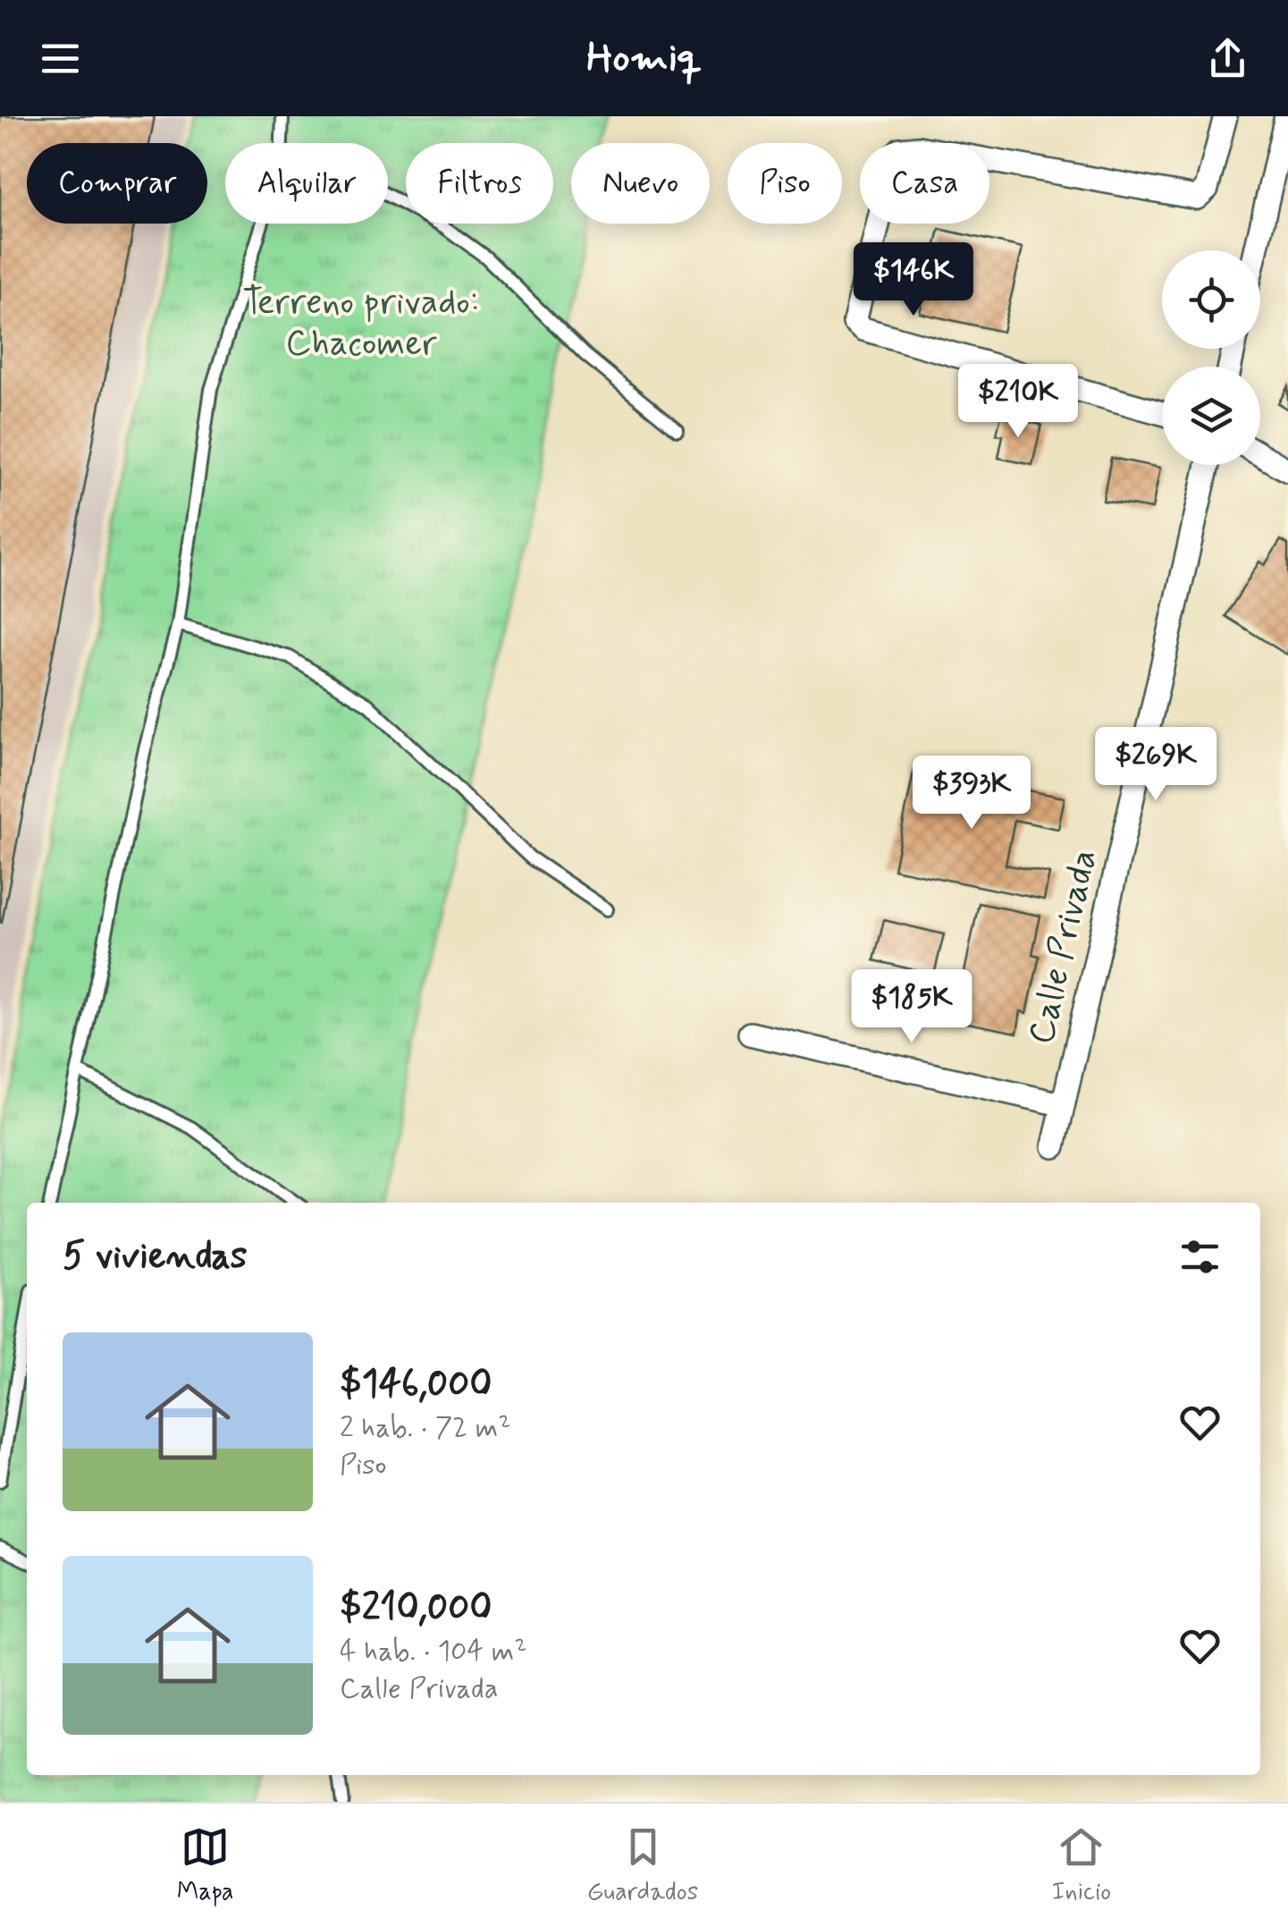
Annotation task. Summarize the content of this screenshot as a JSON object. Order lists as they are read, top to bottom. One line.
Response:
{"streets":{"street":["Calle Privada"]},"parks":["Terreno privado: Chacomer"],"page":{"header":"Homiq","chip":["Comprar","Alquilar","Filtros","Nuevo","Piso","Casa"],"price":["$146K","$210K","$269K","$393K","$185K"],"heading":"5 viviendas","list":[{"name":"$146,000","note":"2 hab. · 72 m² · Piso"},{"name":"$210,000","note":"4 hab. · 104 m² · Calle Privada"}],"tabs":["Mapa","Guardados","Inicio"]}}
